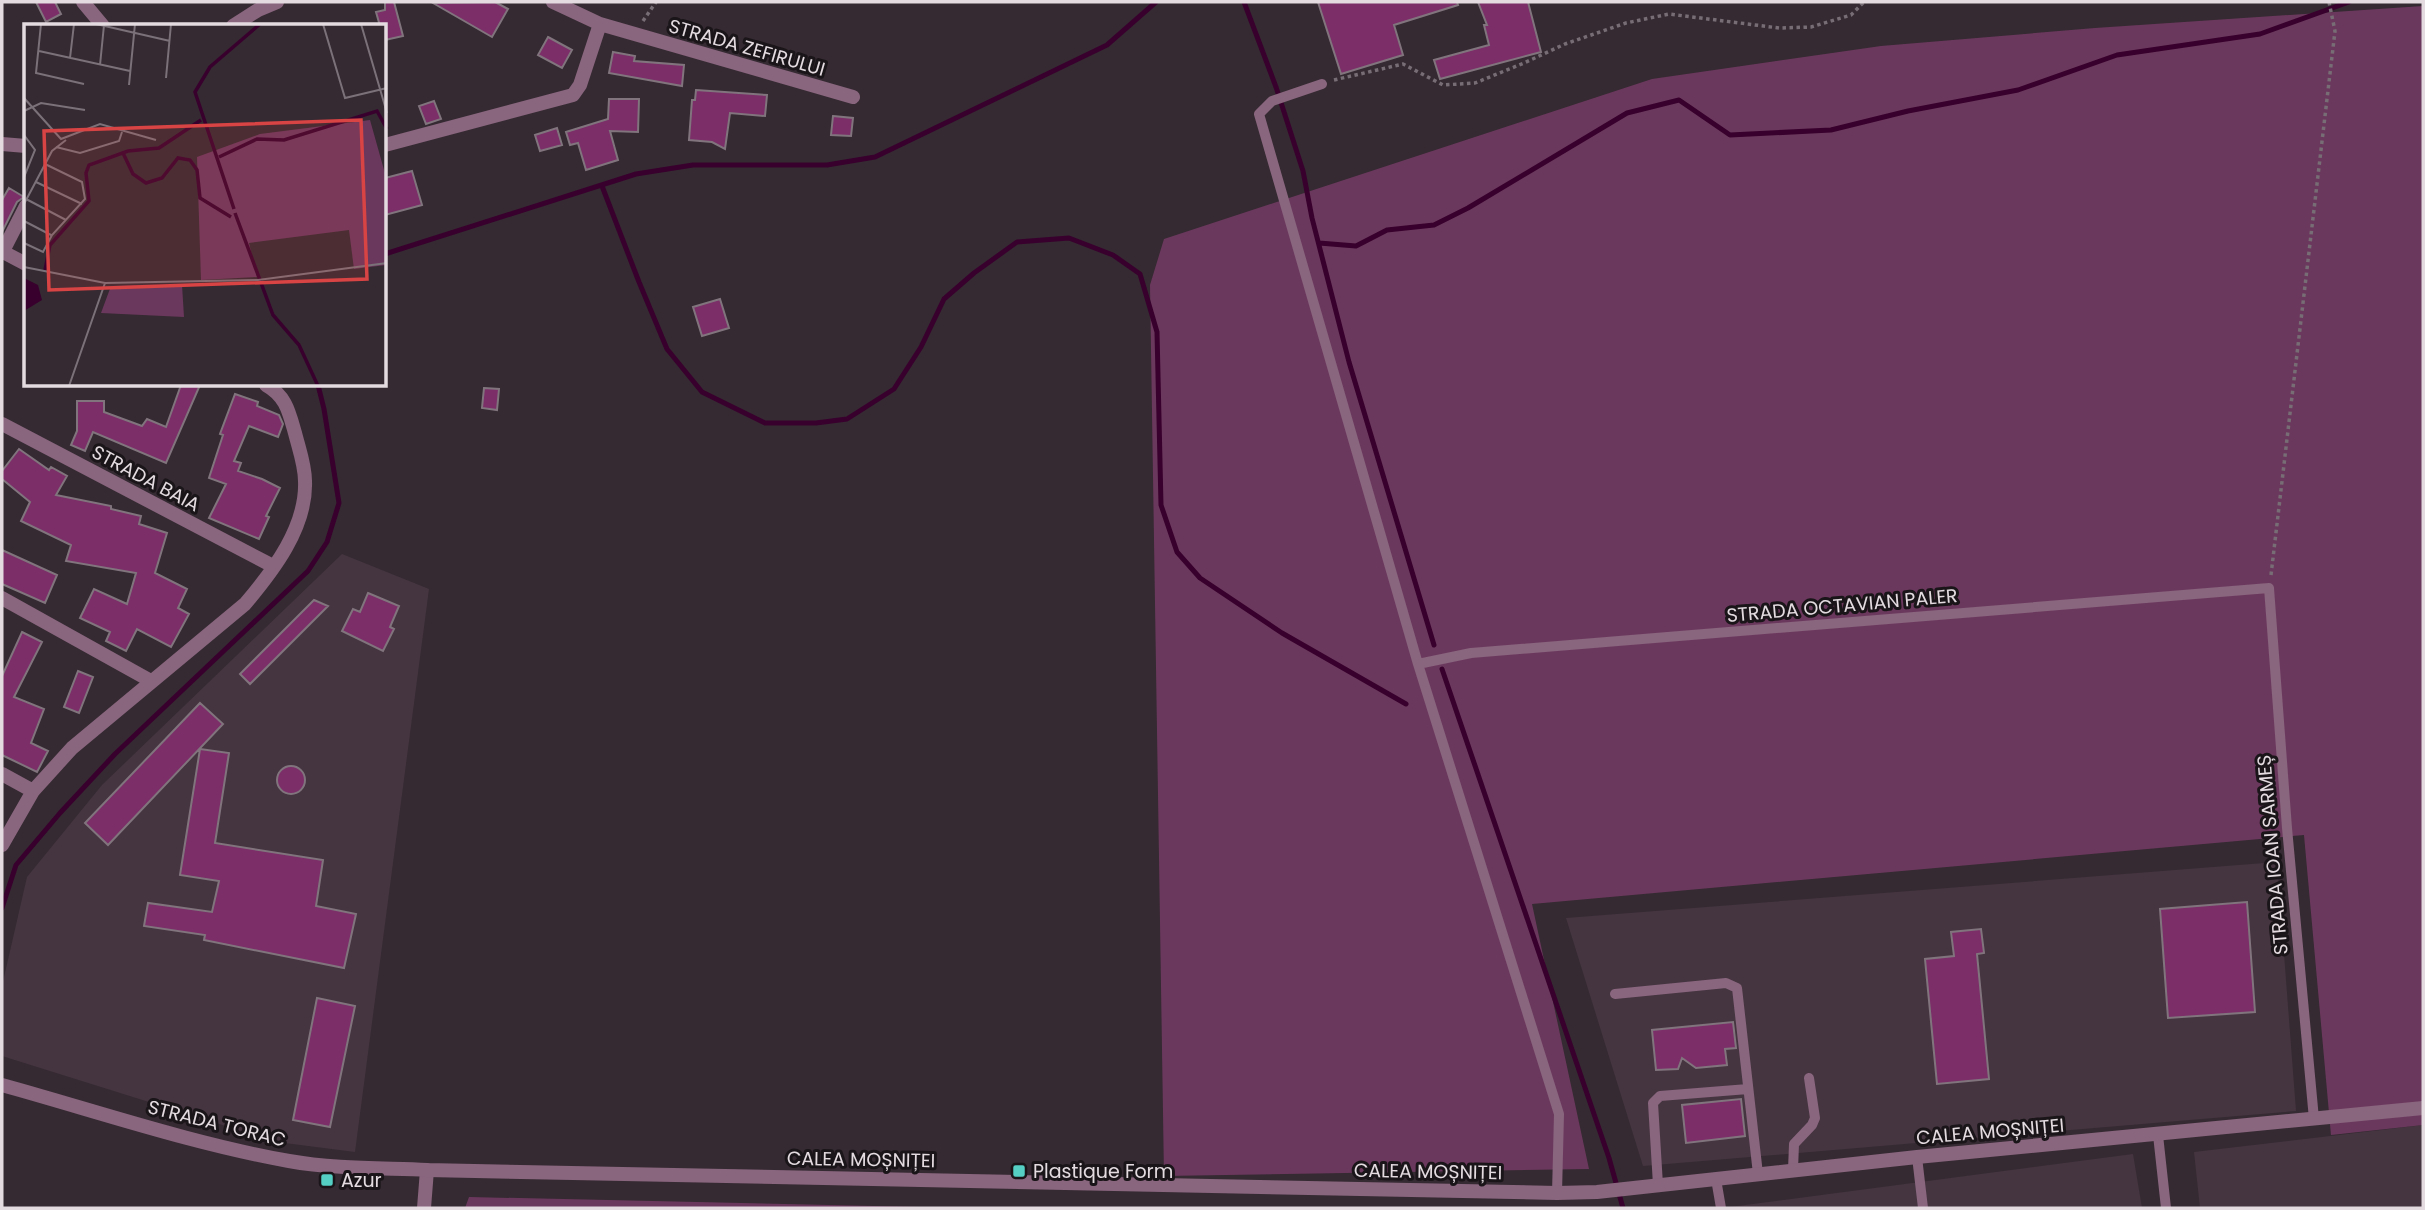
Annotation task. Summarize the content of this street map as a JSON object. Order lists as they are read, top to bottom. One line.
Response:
{"streets":{"street":["STRADA ZEFIRULUI","STRADA BAIA","STRADA TORAC","CALEA MOȘNIȚEI"],"lane":["STRADA OCTAVIAN PALER","STRADA IOAN SARMEȘ"]},"crossings":[["STRADA OCTAVIAN PALER","STRADA IOAN SARMEȘ"],["STRADA IOAN SARMEȘ","CALEA MOȘNIȚEI"],["STRADA TORAC","CALEA MOȘNIȚEI"]],"places":{"transit":["Plastique Form","Azur"]}}
